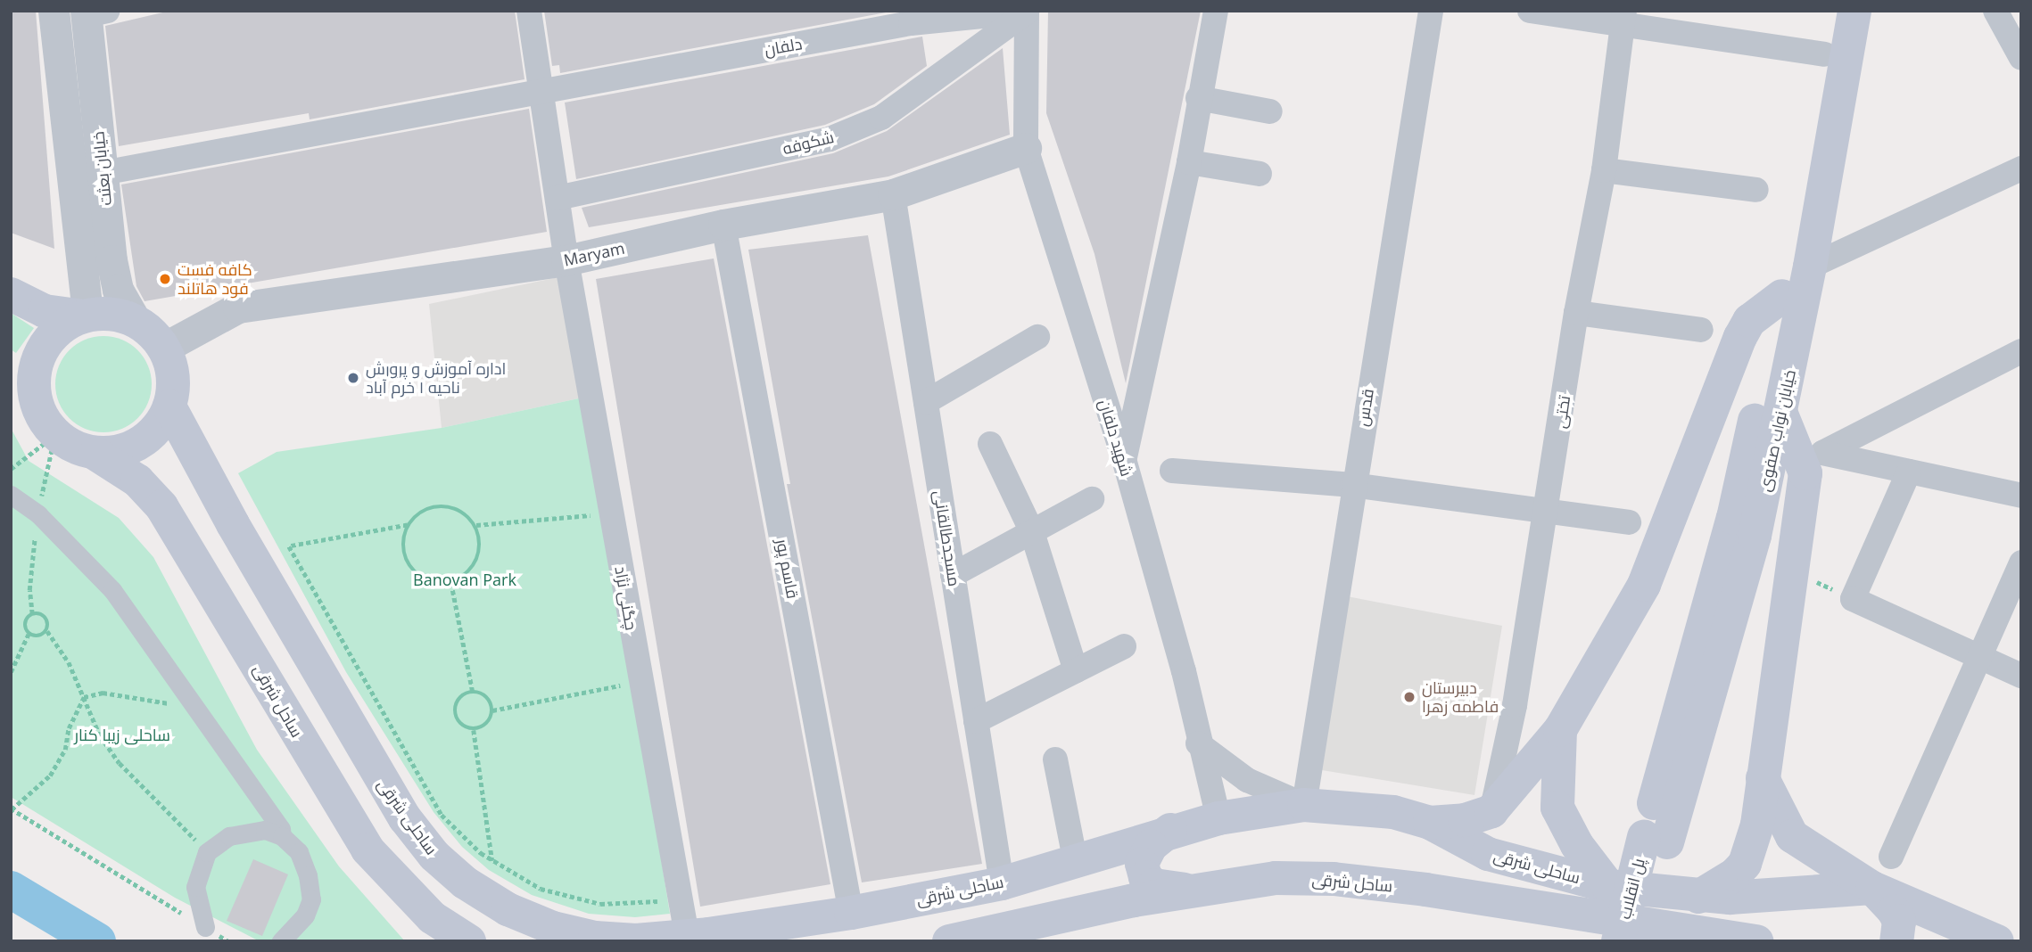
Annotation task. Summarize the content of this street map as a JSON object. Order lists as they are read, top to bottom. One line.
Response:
{"streets":{"main road":["خیابان نواب صفوی","ساحل شرقی","ساحلی شرقی","پل انقلاب"],"street":["دلفان","شکوفه","خیابان بعثت","Maryam","قدس","تختی","شهید دلفان","مسجدطالقانی","قاسم پور","چگنی نژاد"]},"crossings":[["دلفان","شکوفه"],["دلفان","خیابان بعثت"],["دلفان","شهید دلفان"],["دلفان","چگنی نژاد"],["شکوفه","شهید دلفان"],["شکوفه","چگنی نژاد"],["خیابان بعثت","Maryam"],["خیابان بعثت","ساحل شرقی"],["خیابان بعثت","ساحلی شرقی"],["Maryam","شهید دلفان"],["Maryam","مسجدطالقانی"],["Maryam","قاسم پور"],["Maryam","چگنی نژاد"],["Maryam","ساحل شرقی"],["Maryam","ساحلی شرقی"],["قدس","ساحلی شرقی"],["خیابان نواب صفوی","پل انقلاب"],["شهید دلفان","ساحلی شرقی"],["مسجدطالقانی","ساحلی شرقی"],["قاسم پور","ساحلی شرقی"],["چگنی نژاد","ساحلی شرقی"],["ساحل شرقی","ساحلی شرقی"]],"parks":["Banovan Park","ساحلی زیبا کنار"],"places":["کافه فست فود هاتلند","اداره آموزش و پرورش ناحیه ۱ خرم آباد","دبیرستان فاطمه زهرا"]}
